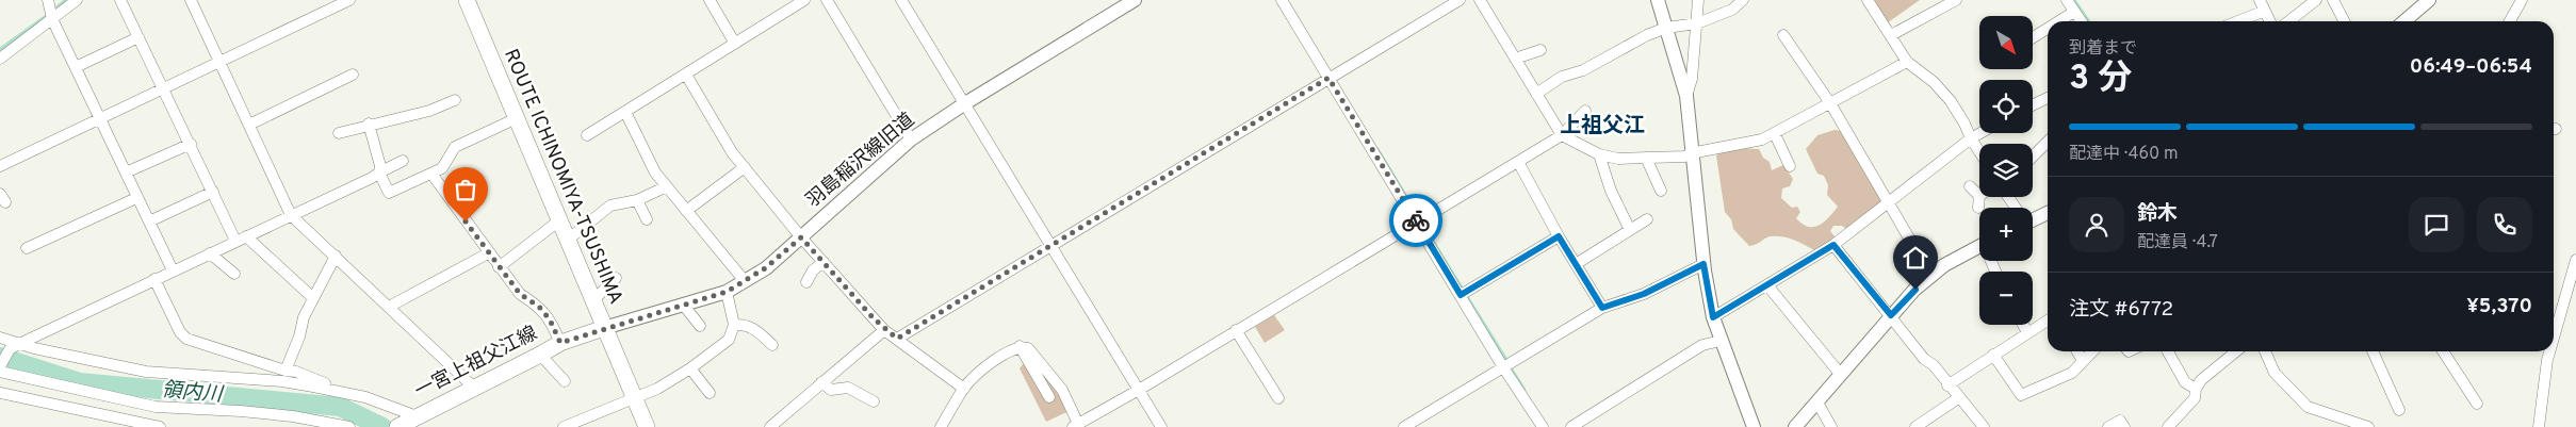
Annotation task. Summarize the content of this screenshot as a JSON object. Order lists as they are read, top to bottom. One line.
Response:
{"streets":{"main road":["ROUTE ICHINOMIYA-TSUSHIMA","一宮上祖父江線"],"street":["羽島稲沢線旧道"]},"crossings":[["羽島稲沢線旧道","ROUTE ICHINOMIYA-TSUSHIMA"],["羽島稲沢線旧道","一宮上祖父江線"],["ROUTE ICHINOMIYA-TSUSHIMA","一宮上祖父江線"]],"districts":["上祖父江"],"water":["領内川"],"north":"bottom right","page":{"map_buttons":["+","−"],"heading":["3 分","到着まで","06:49–06:54"],"panel":["鈴木","配達員 · 4.7","注文 #6772","¥5,370"],"bar":"配達中 · 460 m"}}
